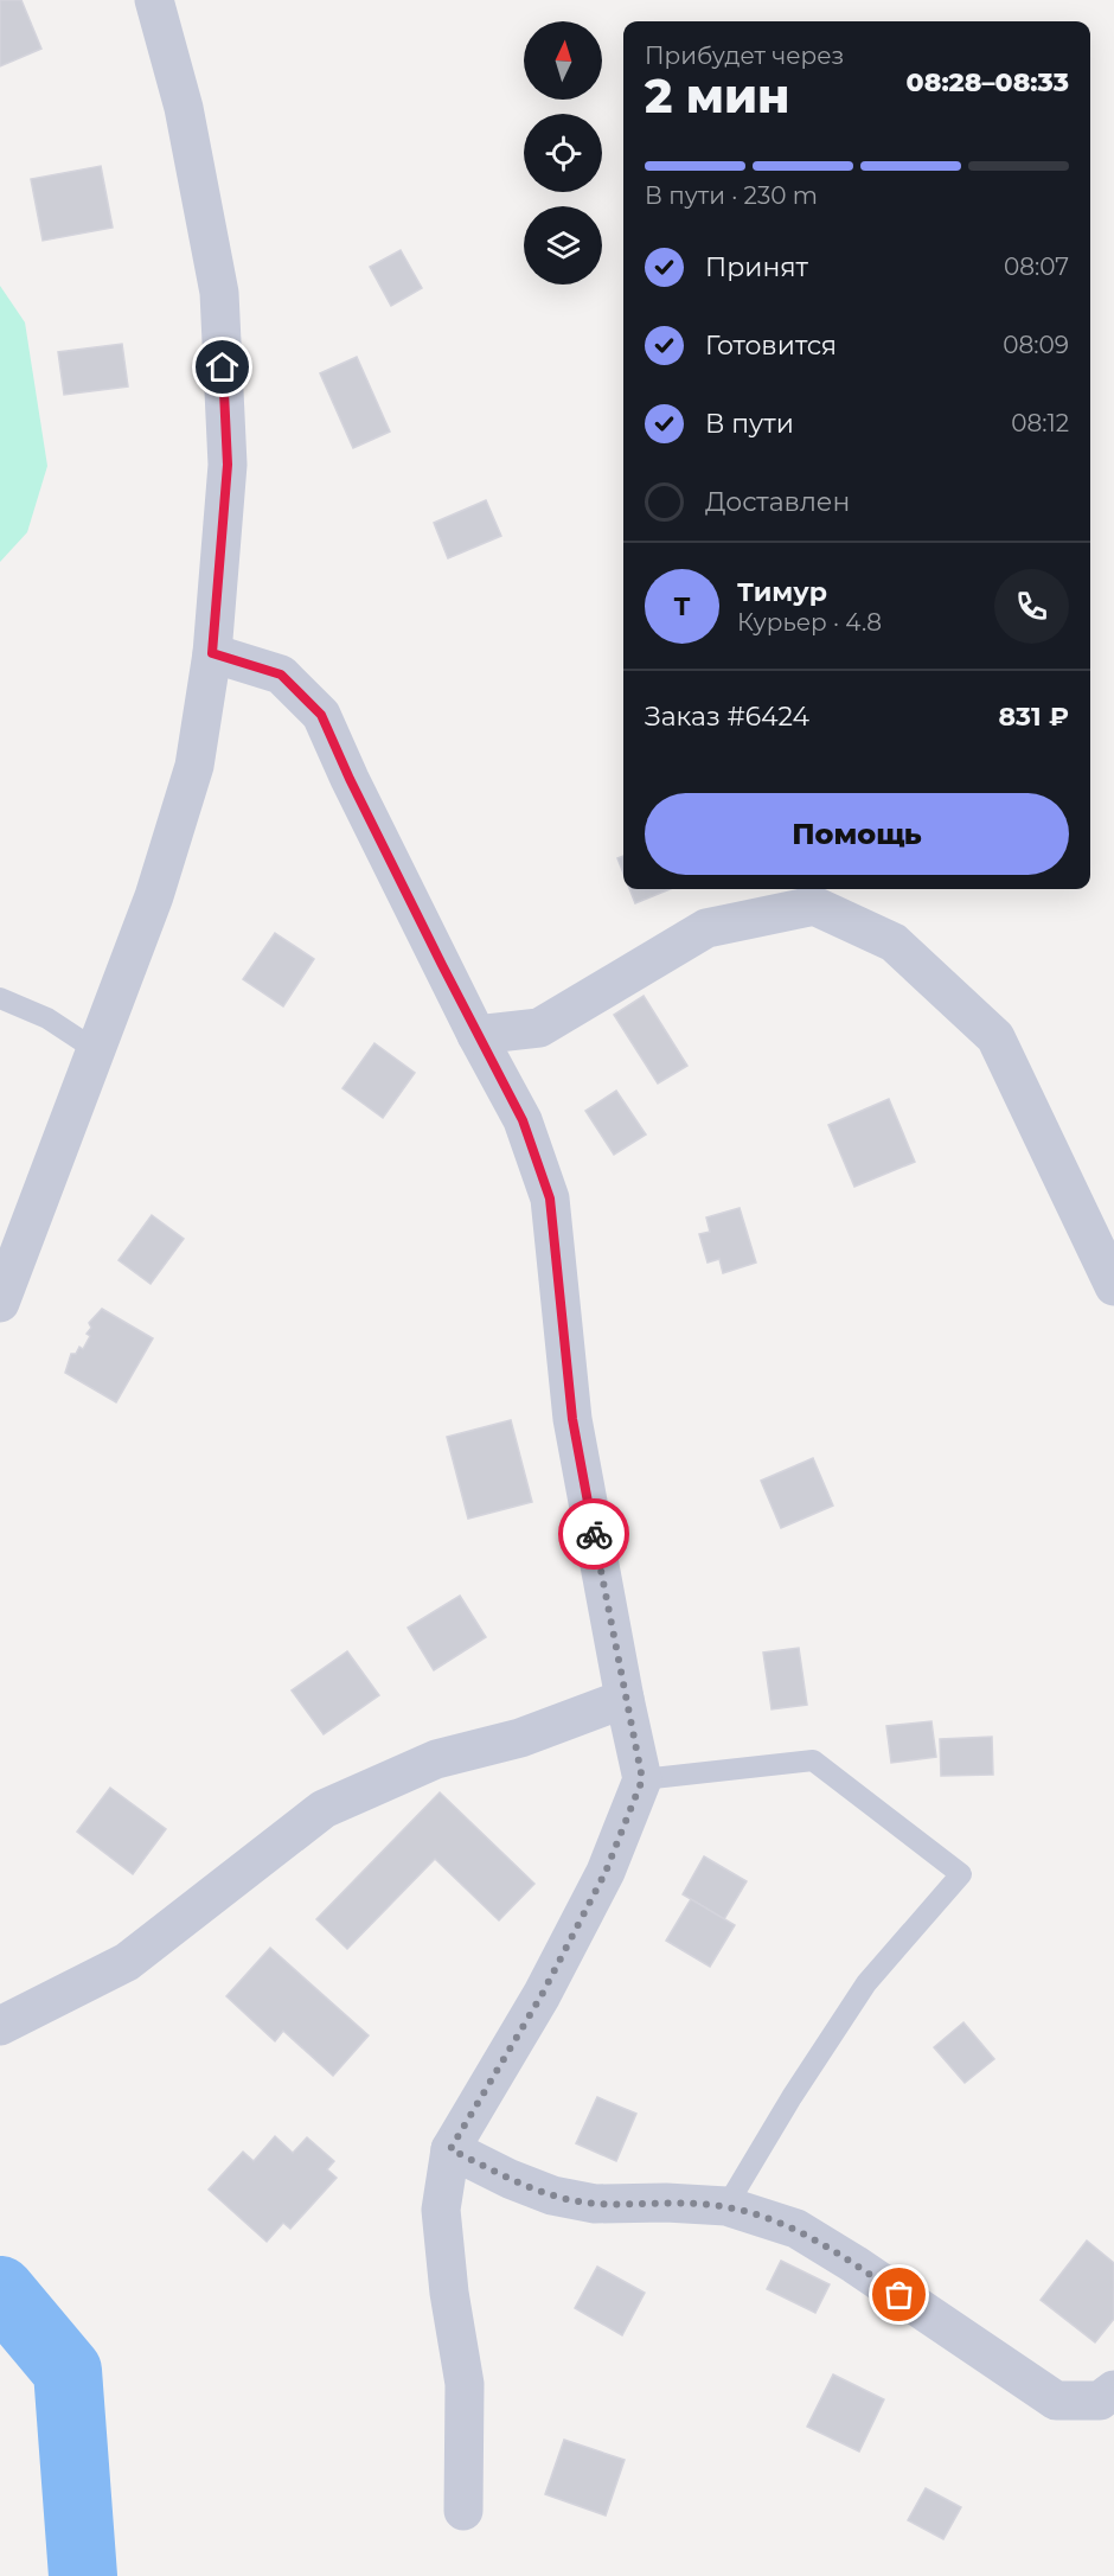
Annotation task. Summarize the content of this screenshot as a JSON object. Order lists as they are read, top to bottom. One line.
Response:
{"north":"top","page":{"heading":["2 мин","Прибудет через","08:28–08:33"],"panel":["Тимур","Курьер · 4.8","Заказ #6424","831 ₽"],"bar":"В пути · 230 m","list":[["Принят","08:07"],["Готовится","08:09"],["В пути","08:12"],"Доставлен"],"round":"Т","buttons":"Помощь"}}
